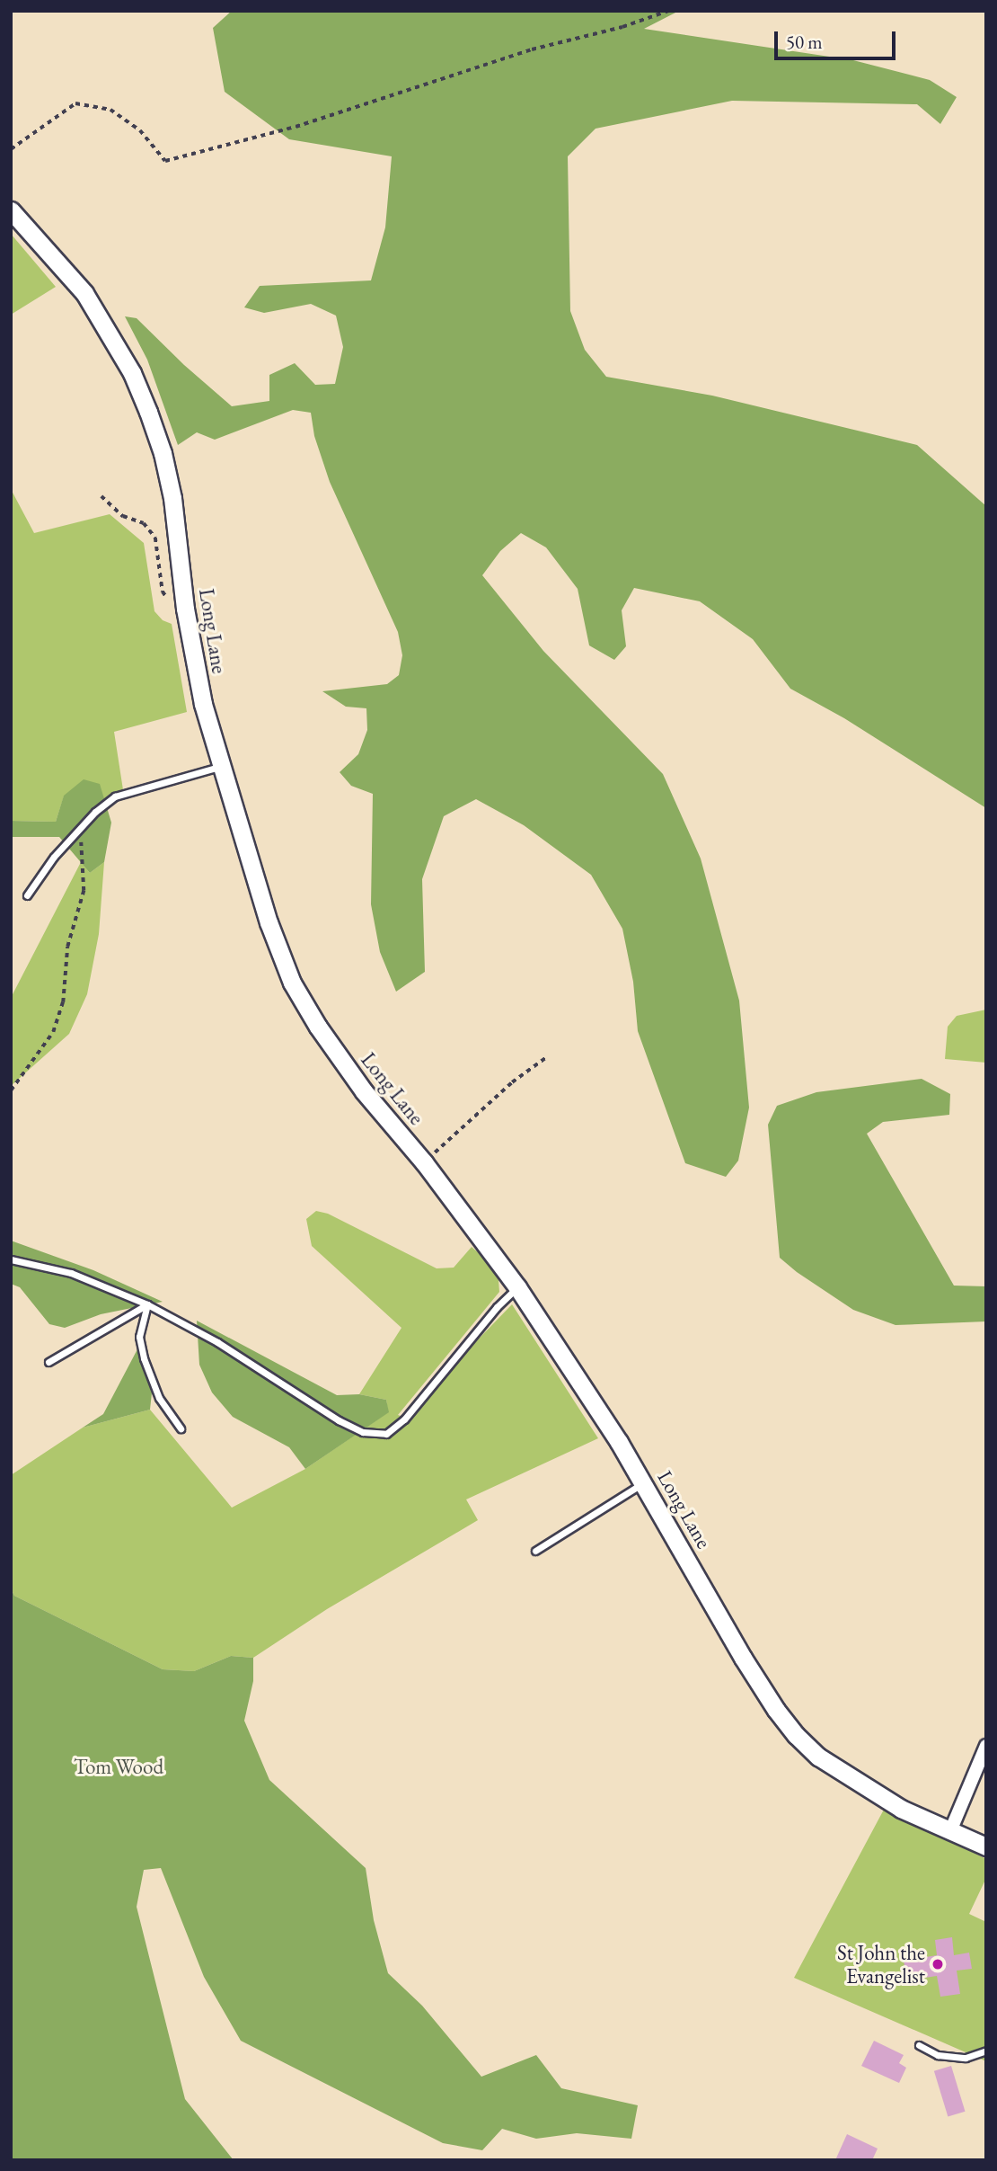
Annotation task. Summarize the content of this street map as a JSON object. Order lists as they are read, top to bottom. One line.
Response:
{"streets":{"street":["Long Lane"]},"parks":["Tom Wood"],"places":["St John the Evangelist"],"scale_bar":"50 m"}
